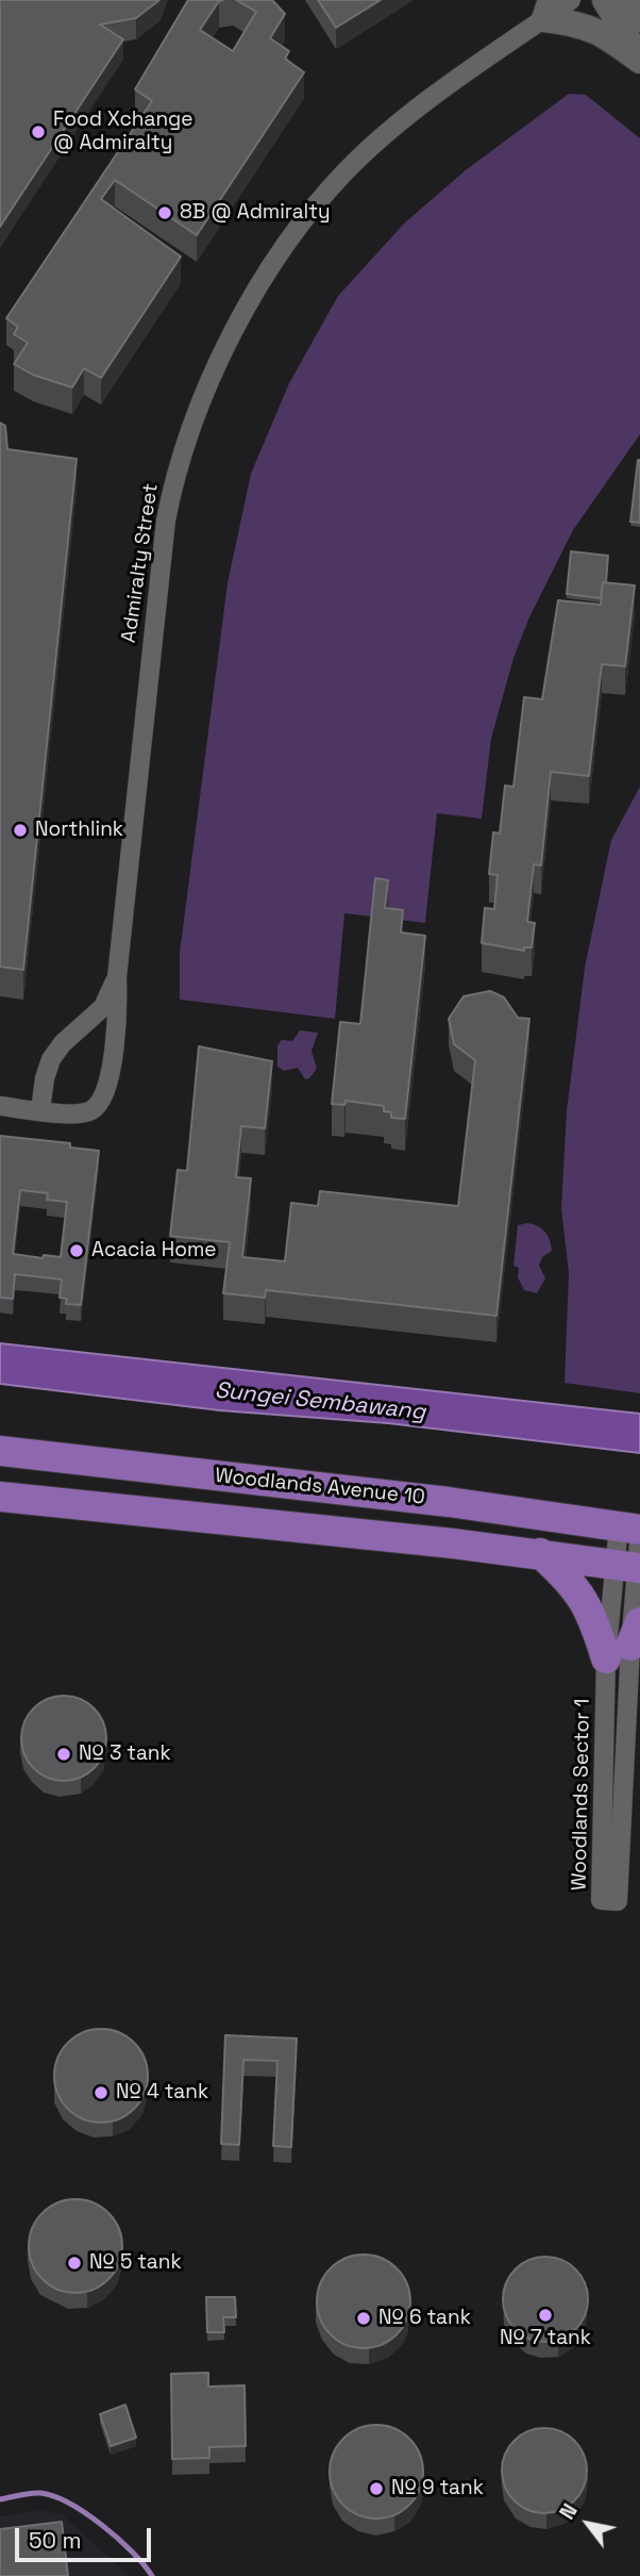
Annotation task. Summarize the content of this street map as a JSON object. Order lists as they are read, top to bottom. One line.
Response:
{"streets":{"main road":["Woodlands Avenue 10"],"street":["Admiralty Street","Woodlands Sector 1"]},"crossings":[["Woodlands Avenue 10","Woodlands Sector 1"]],"water":["Sungei Sembawang"],"places":["Food Xchange @ Admiralty","8B @ Admiralty","Northlink","Acacia Home","№ 3 tank","№ 4 tank","№ 5 tank","№ 7 tank","№ 6 tank","№ 9 tank"],"scale_bar":"50 m","north":"top left"}
